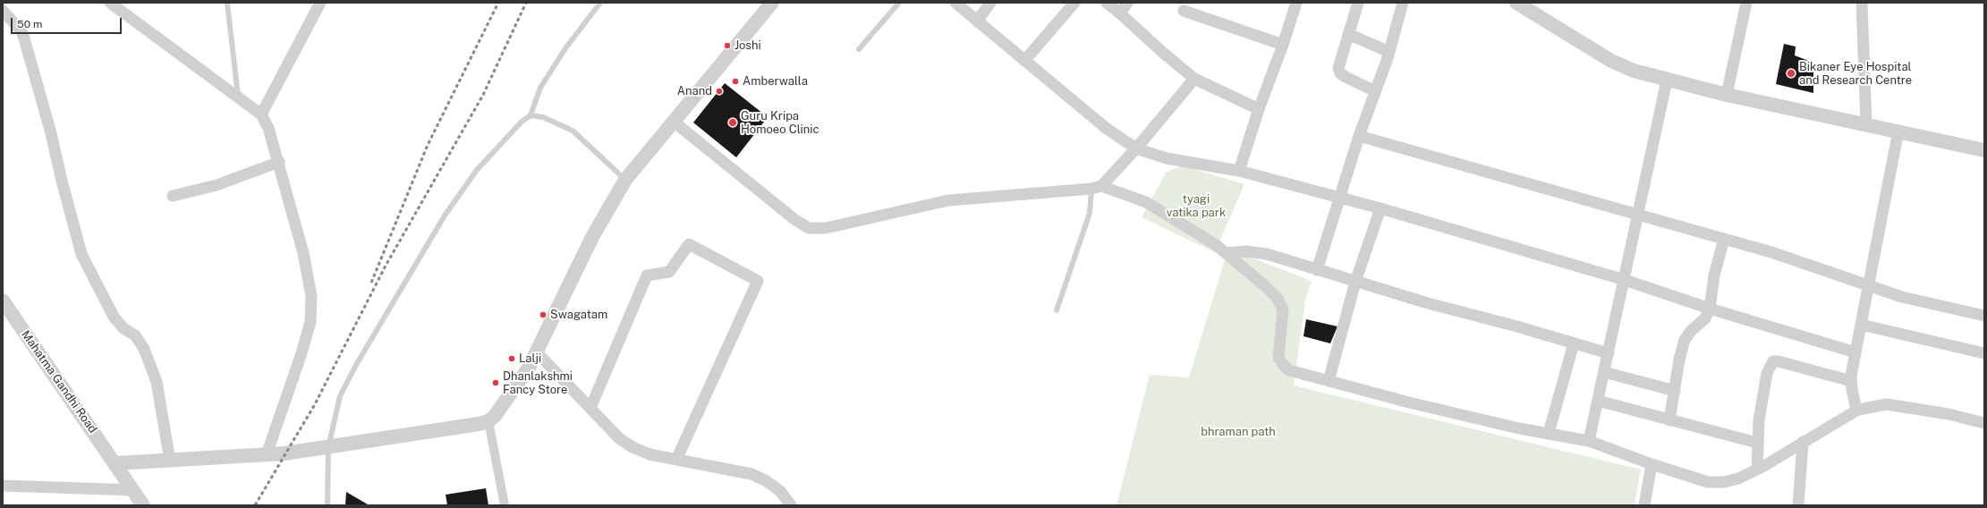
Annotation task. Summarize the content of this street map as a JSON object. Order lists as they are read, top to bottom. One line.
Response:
{"streets":{"street":["Mahatma Gandhi Road"]},"parks":["tyagi vatika park","bhraman path"],"places":["Joshi","Bikaner Eye Hospital and Research Centre","Amberwalla","Anand","Guru Kripa Homoeo Clinic","Swagatam","Lalji","Dhanlakshmi Fancy Store"],"scale_bar":"50 m"}
